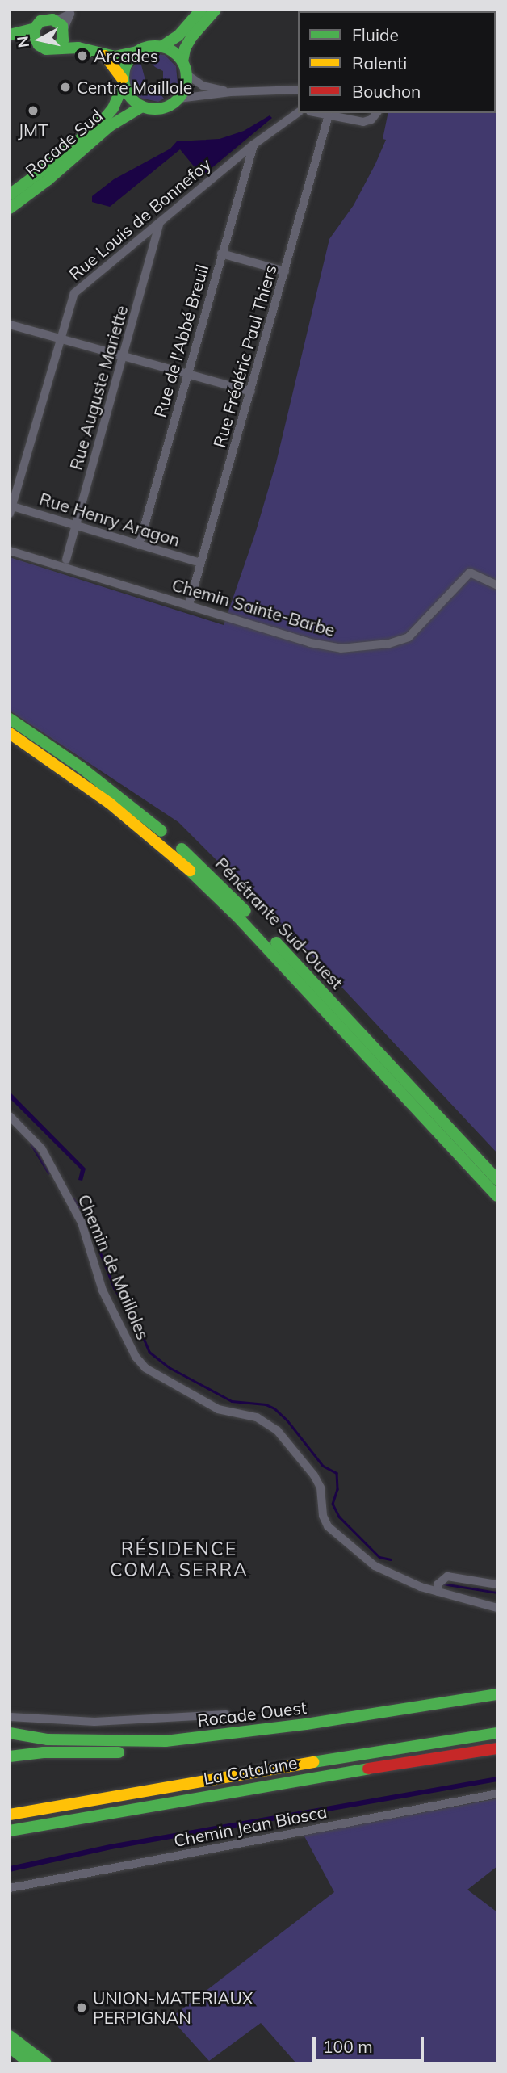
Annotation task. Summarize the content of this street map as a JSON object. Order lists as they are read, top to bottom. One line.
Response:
{"streets":{"main road":["Rocade Sud","Pénétrante Sud-Ouest","Rocade Ouest","La Catalane"],"street":["Rue Louis de Bonnefoy","Rue de l'Abbé Breuil","Rue Frédéric Paul Thiers","Rue Auguste Mariette","Rue Henry Aragon","Chemin Sainte-Barbe","Chemin de Mailloles","Chemin Jean Biosca"]},"crossings":[["Rue Louis de Bonnefoy","Rue de l'Abbé Breuil"],["Rue Louis de Bonnefoy","Rue Auguste Mariette"],["Rue Louis de Bonnefoy","Rue Henry Aragon"],["Rue de l'Abbé Breuil","Rue Henry Aragon"],["Rue Frédéric Paul Thiers","Rue Henry Aragon"],["Rue Frédéric Paul Thiers","Chemin Sainte-Barbe"],["Rue Auguste Mariette","Rue Henry Aragon"]],"districts":["RÉSIDENCE COMA SERRA"],"places":["Arcades","Centre Maillole","JMT","UNION-MATERIAUX PERPIGNAN"],"legend":["Fluide","Ralenti","Bouchon"],"scale_bar":"100 m","north":"left"}
